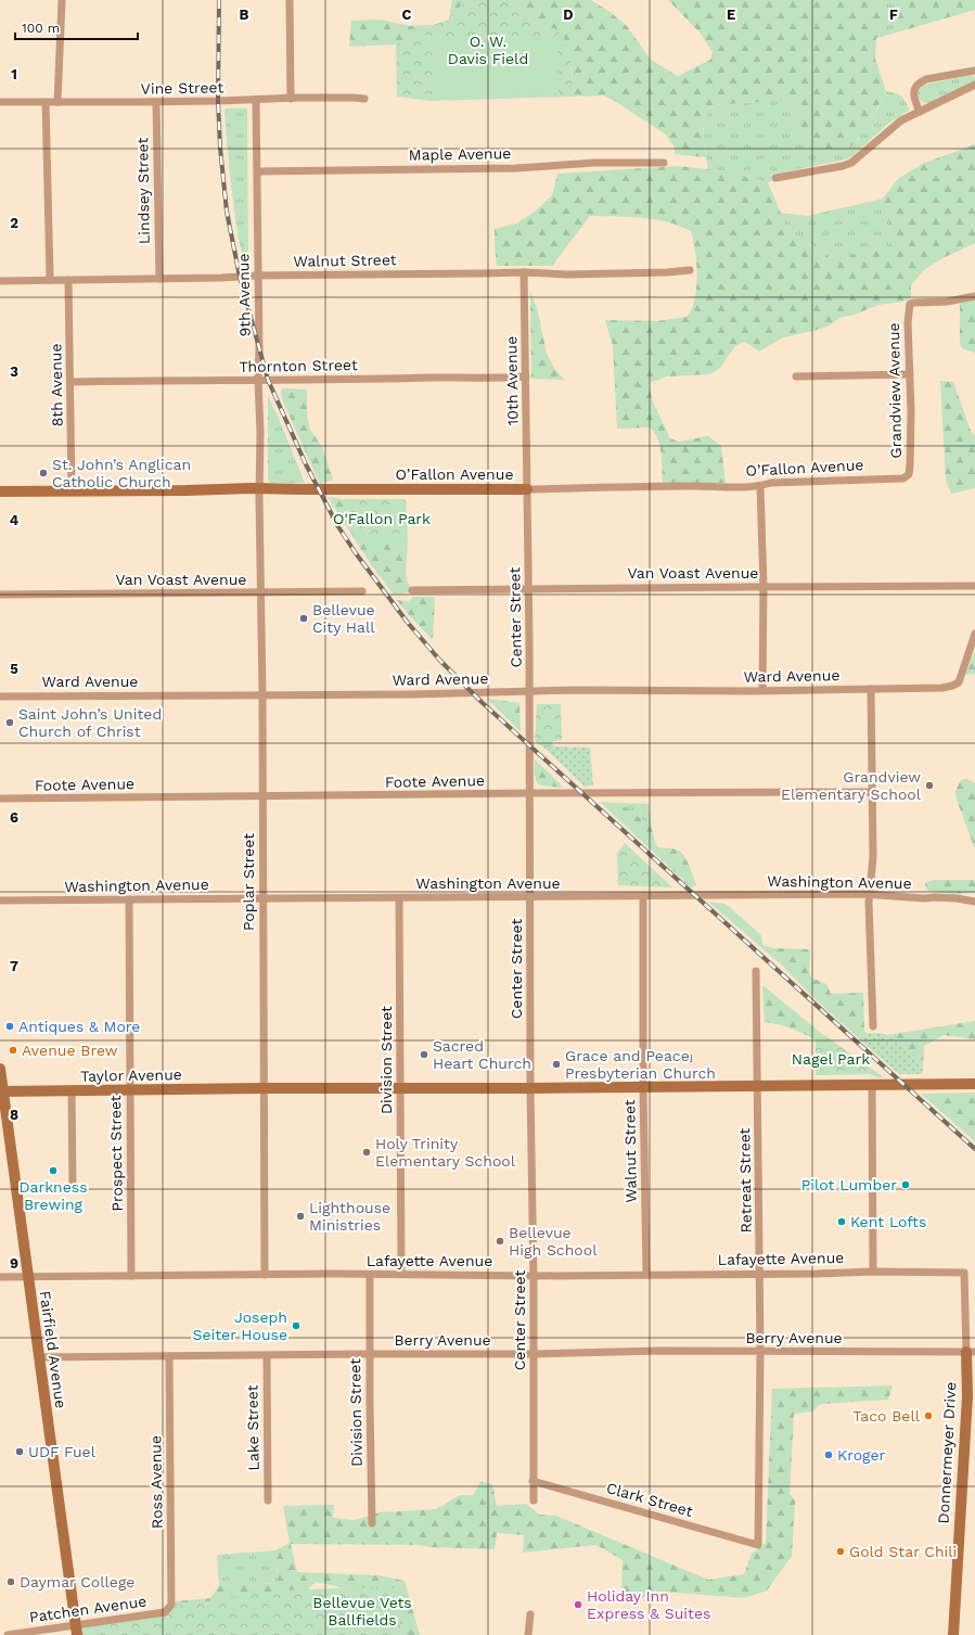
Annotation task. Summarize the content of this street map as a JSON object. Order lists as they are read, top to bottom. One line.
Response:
{"streets":{"street":["Vine Street","Maple Avenue","Lindsey Street","Walnut Street","9th Avenue","Thornton Street","10th Avenue","8th Avenue","Grandview Avenue","O’Fallon Avenue","Van Voast Avenue","Center Street","Ward Avenue","Foote Avenue","Poplar Street","Washington Avenue","Division Street","Taylor Avenue","Prospect Street","Retreat Street","Lafayette Avenue","Berry Avenue","Fairfield Avenue","Lake Street","Donnermeyer Drive","Ross Avenue","Clark Street","Patchen Avenue"]},"crossings":[["Vine Street","Lindsey Street"],["Vine Street","9th Avenue"],["Maple Avenue","9th Avenue"],["Lindsey Street","Walnut Street"],["Walnut Street","9th Avenue"],["Walnut Street","10th Avenue"],["Walnut Street","8th Avenue"],["Walnut Street","Washington Avenue"],["Walnut Street","Taylor Avenue"],["Walnut Street","Lafayette Avenue"],["9th Avenue","Thornton Street"],["9th Avenue","O’Fallon Avenue"],["9th Avenue","Poplar Street"],["Thornton Street","10th Avenue"],["Thornton Street","8th Avenue"],["10th Avenue","O’Fallon Avenue"],["10th Avenue","Center Street"],["8th Avenue","O’Fallon Avenue"],["Grandview Avenue","O’Fallon Avenue"],["O’Fallon Avenue","Center Street"],["O’Fallon Avenue","Poplar Street"],["Van Voast Avenue","Center Street"],["Van Voast Avenue","Poplar Street"],["Center Street","Ward Avenue"],["Center Street","Foote Avenue"],["Center Street","Washington Avenue"],["Center Street","Taylor Avenue"],["Center Street","Lafayette Avenue"],["Center Street","Berry Avenue"],["Center Street","Clark Street"],["Ward Avenue","Poplar Street"],["Foote Avenue","Poplar Street"],["Poplar Street","Washington Avenue"],["Poplar Street","Taylor Avenue"],["Poplar Street","Lafayette Avenue"],["Washington Avenue","Division Street"],["Washington Avenue","Prospect Street"],["Division Street","Taylor Avenue"],["Division Street","Lafayette Avenue"],["Division Street","Berry Avenue"],["Taylor Avenue","Prospect Street"],["Taylor Avenue","Retreat Street"],["Taylor Avenue","Fairfield Avenue"],["Prospect Street","Lafayette Avenue"],["Retreat Street","Lafayette Avenue"],["Retreat Street","Berry Avenue"],["Retreat Street","Clark Street"],["Lafayette Avenue","Fairfield Avenue"],["Lafayette Avenue","Donnermeyer Drive"],["Berry Avenue","Fairfield Avenue"],["Berry Avenue","Lake Street"],["Berry Avenue","Donnermeyer Drive"],["Berry Avenue","Ross Avenue"],["Fairfield Avenue","Patchen Avenue"],["Ross Avenue","Patchen Avenue"]],"parks":["O. W. Davis Field","O'Fallon Park","Nagel Park","Bellevue Vets Ballfields"],"places":["St. John’s Anglican Catholic Church","Bellevue City Hall","Saint John’s United Church of Christ","Grandview Elementary School","Antiques & More","Avenue Brew","Sacred Heart Church","Grace and Peace Presbyterian Church","Holy Trinity Elementary School","Darkness Brewing","Pilot Lumber","Lighthouse Ministries","Kent Lofts","Bellevue High School","Joseph Seiter House","Taco Bell","UDF Fuel","Kroger","Gold Star Chili","Daymar College","Holiday Inn Express & Suites"],"scale_bar":"100 m","grid":{"columns":["B","C","D","E","F"],"rows":["1","2","3","4","5","6","7","8","9"]}}
